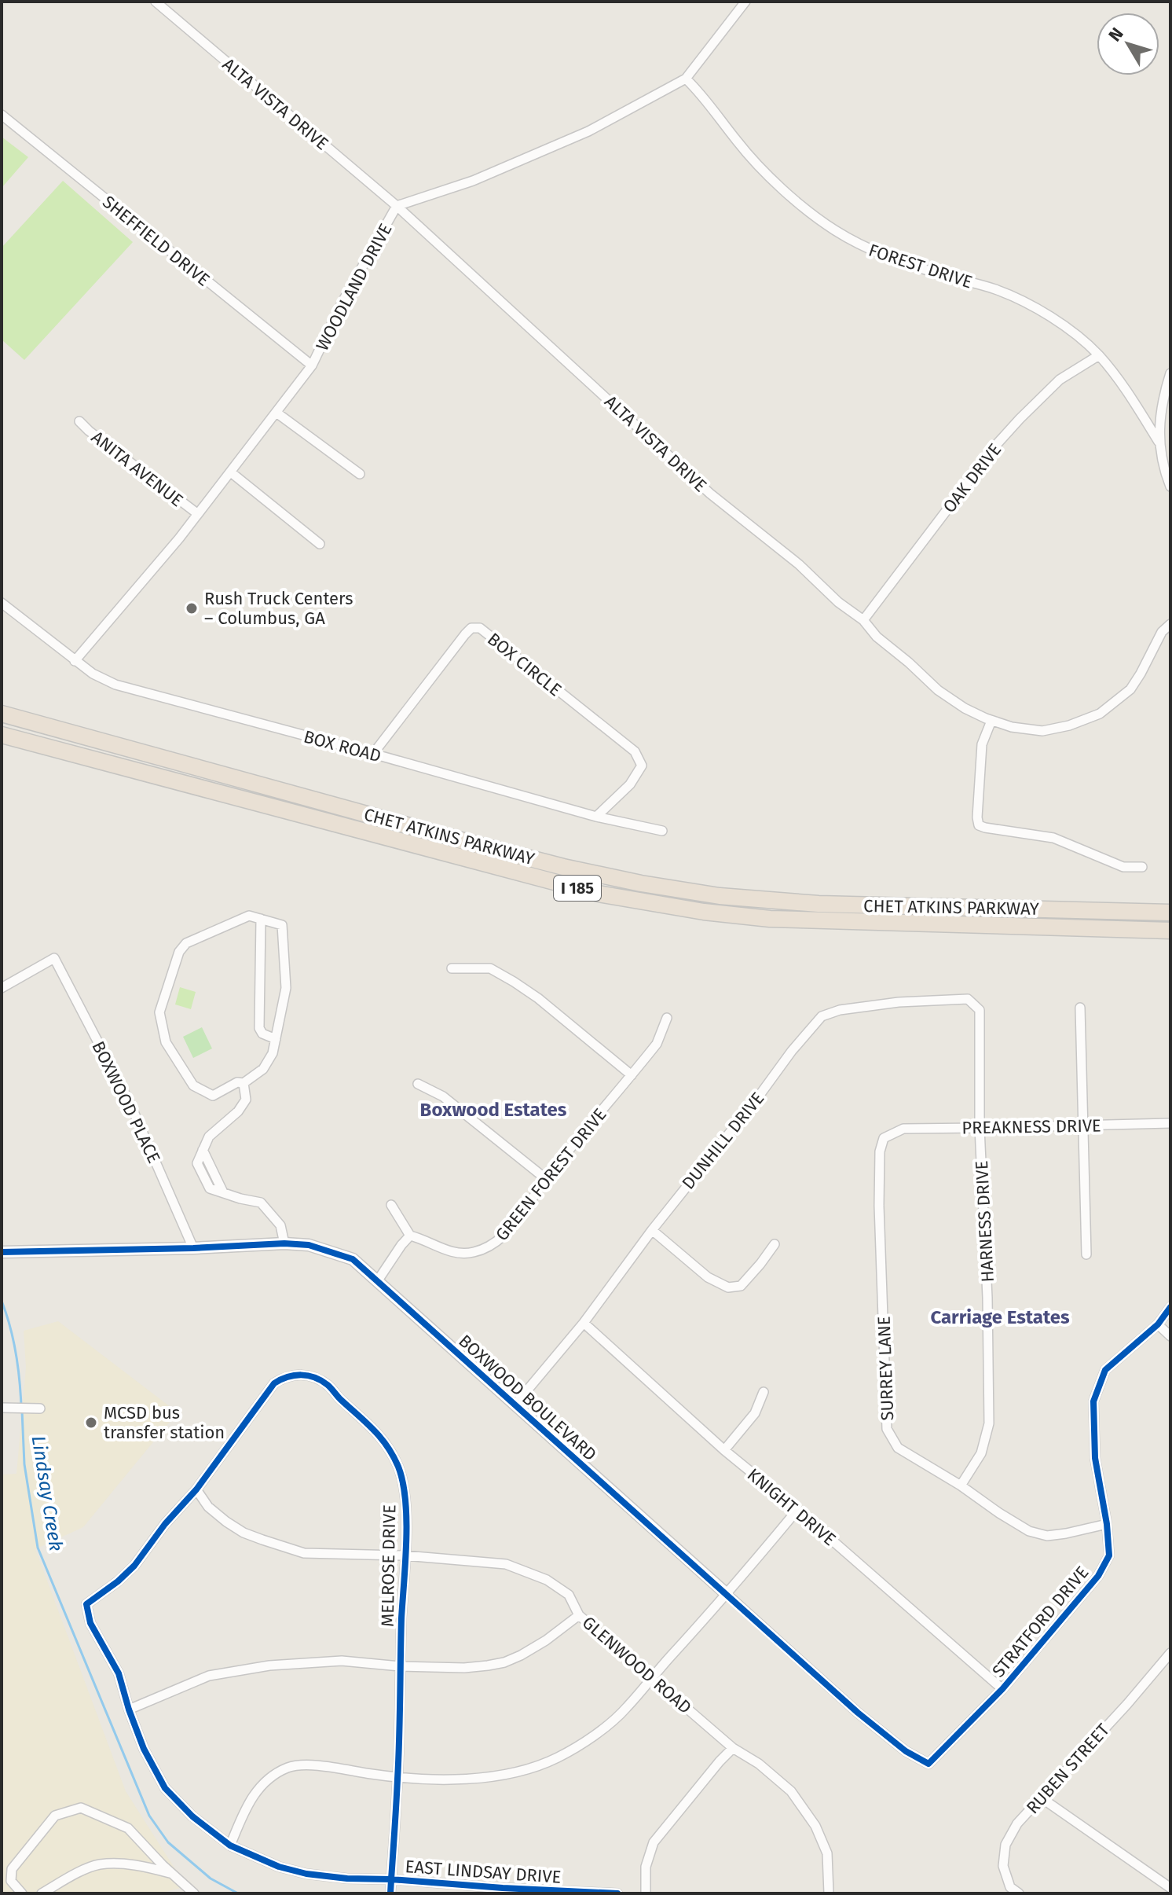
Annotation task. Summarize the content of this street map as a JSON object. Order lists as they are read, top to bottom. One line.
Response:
{"streets":{"highway":["CHET ATKINS PARKWAY","I 185"],"street":["ALTA VISTA DRIVE","SHEFFIELD DRIVE","FOREST DRIVE","WOODLAND DRIVE","ANITA AVENUE","OAK DRIVE","BOX CIRCLE","BOX ROAD","BOXWOOD PLACE","PREAKNESS DRIVE","DUNHILL DRIVE","GREEN FOREST DRIVE","HARNESS DRIVE","SURREY LANE","BOXWOOD BOULEVARD","KNIGHT DRIVE","MELROSE DRIVE","STRATFORD DRIVE","GLENWOOD ROAD","RUBEN STREET","EAST LINDSAY DRIVE"]},"crossings":[["ALTA VISTA DRIVE","WOODLAND DRIVE"],["ALTA VISTA DRIVE","OAK DRIVE"],["SHEFFIELD DRIVE","WOODLAND DRIVE"],["FOREST DRIVE","WOODLAND DRIVE"],["FOREST DRIVE","OAK DRIVE"],["WOODLAND DRIVE","ANITA AVENUE"],["WOODLAND DRIVE","BOX ROAD"],["BOX CIRCLE","BOX ROAD"],["BOXWOOD PLACE","BOXWOOD BOULEVARD"],["PREAKNESS DRIVE","HARNESS DRIVE"],["PREAKNESS DRIVE","SURREY LANE"],["DUNHILL DRIVE","HARNESS DRIVE"],["DUNHILL DRIVE","BOXWOOD BOULEVARD"],["DUNHILL DRIVE","KNIGHT DRIVE"],["HARNESS DRIVE","SURREY LANE"],["SURREY LANE","STRATFORD DRIVE"],["BOXWOOD BOULEVARD","STRATFORD DRIVE"],["KNIGHT DRIVE","STRATFORD DRIVE"],["MELROSE DRIVE","GLENWOOD ROAD"],["MELROSE DRIVE","EAST LINDSAY DRIVE"]],"districts":["Boxwood Estates","Carriage Estates"],"water":["Lindsay Creek"],"places":["Rush Truck Centers – Columbus, GA","MCSD bus transfer station"],"north":"top left"}
